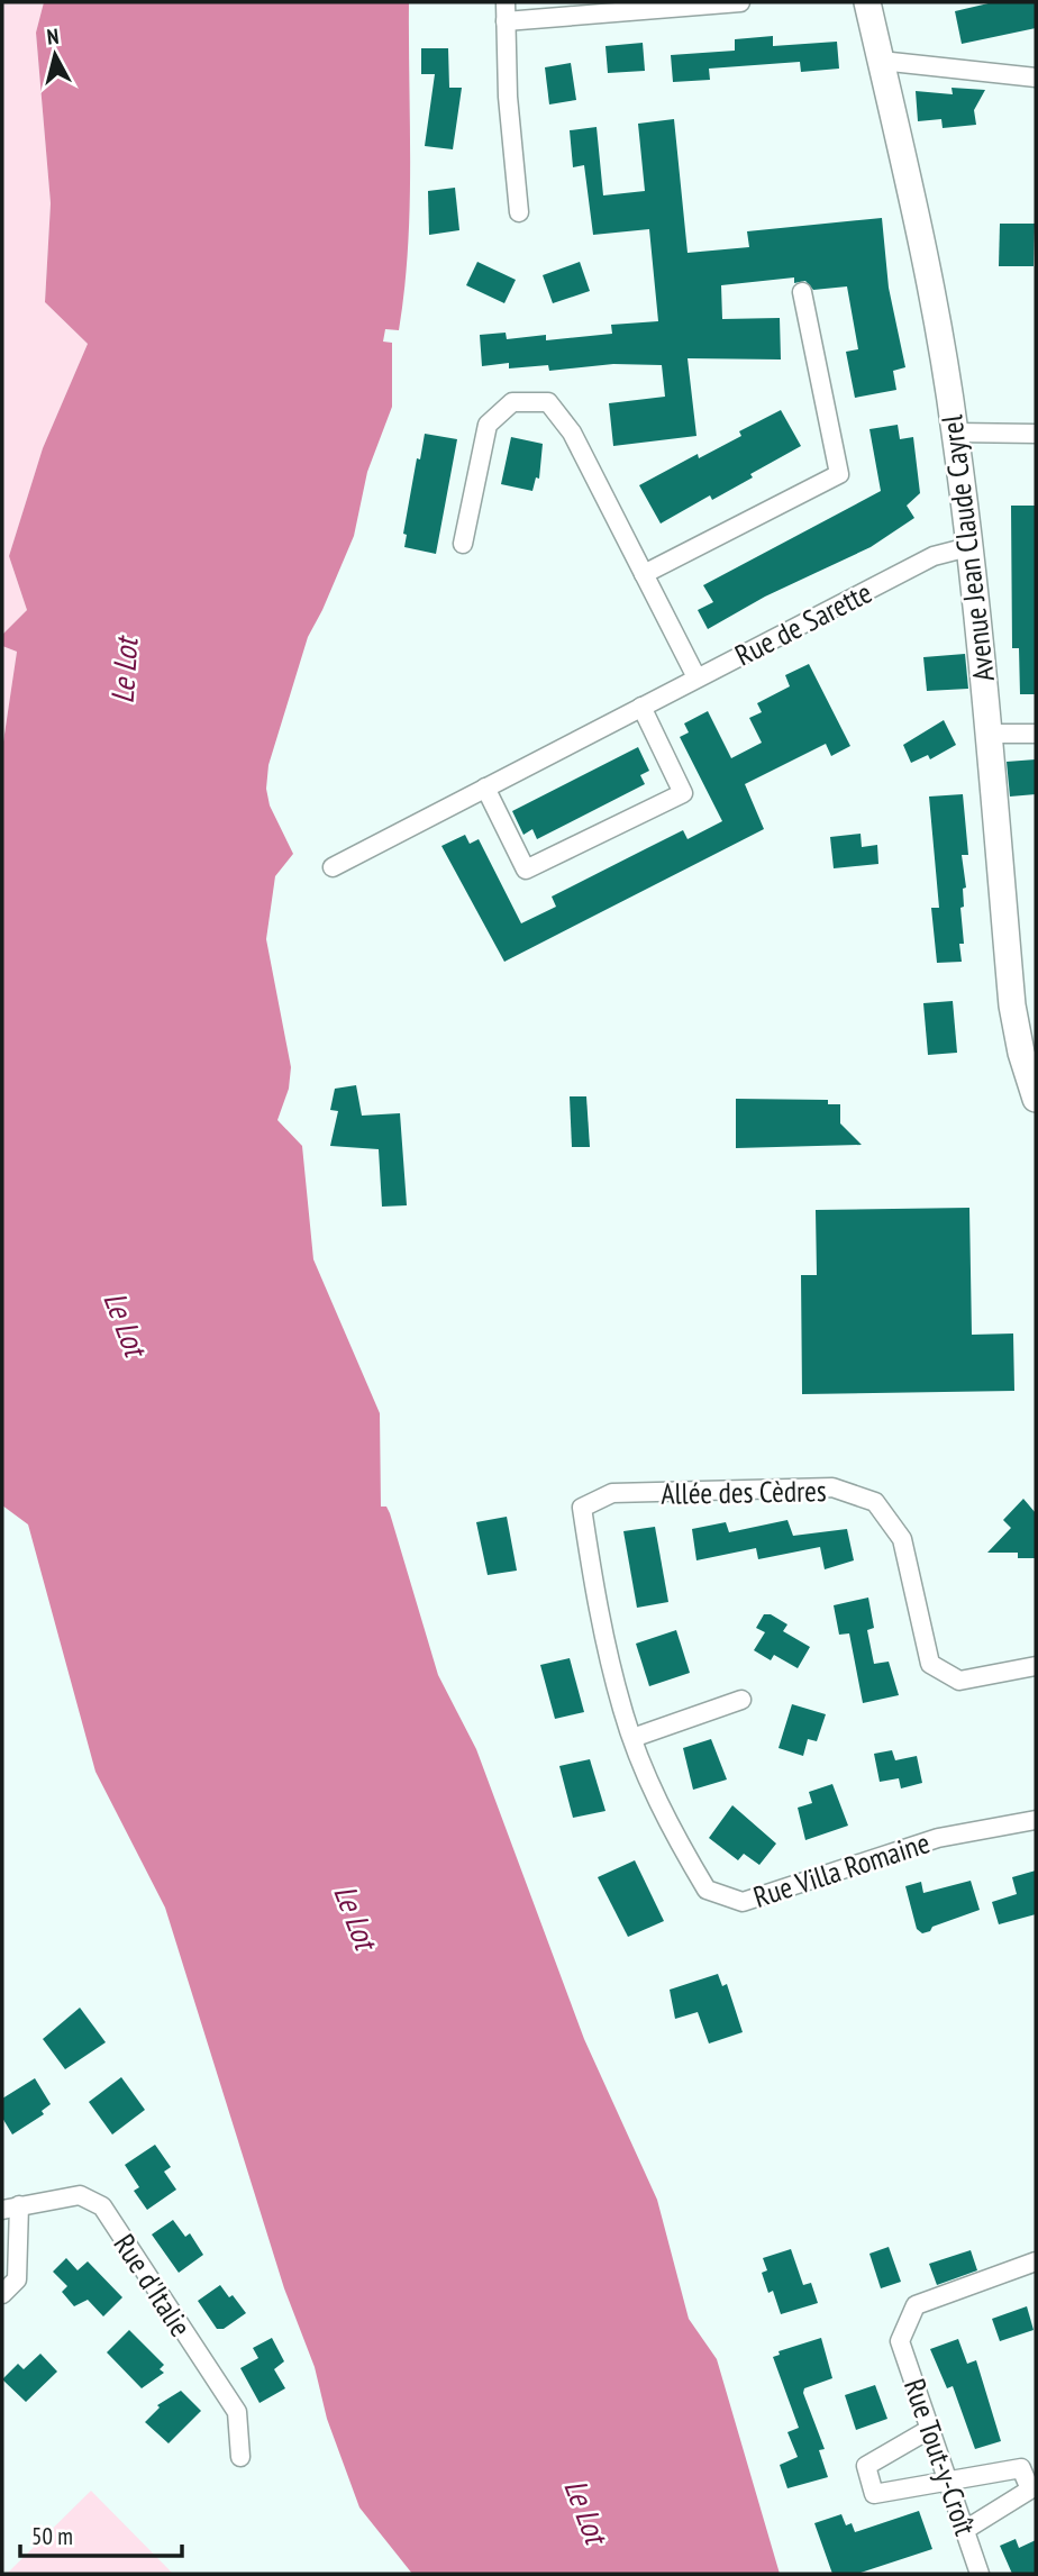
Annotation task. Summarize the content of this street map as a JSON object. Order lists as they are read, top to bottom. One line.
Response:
{"streets":{"main road":["Avenue Jean Claude Cayrel"],"street":["Rue de Sarette","Allée des Cèdres","Rue Villa Romaine","Rue d'Italie","Rue Tout-y-Croît"]},"crossings":[["Avenue Jean Claude Cayrel","Rue de Sarette"],["Allée des Cèdres","Rue Villa Romaine"]],"water":["Le Lot"],"scale_bar":"50 m","north":"top"}
